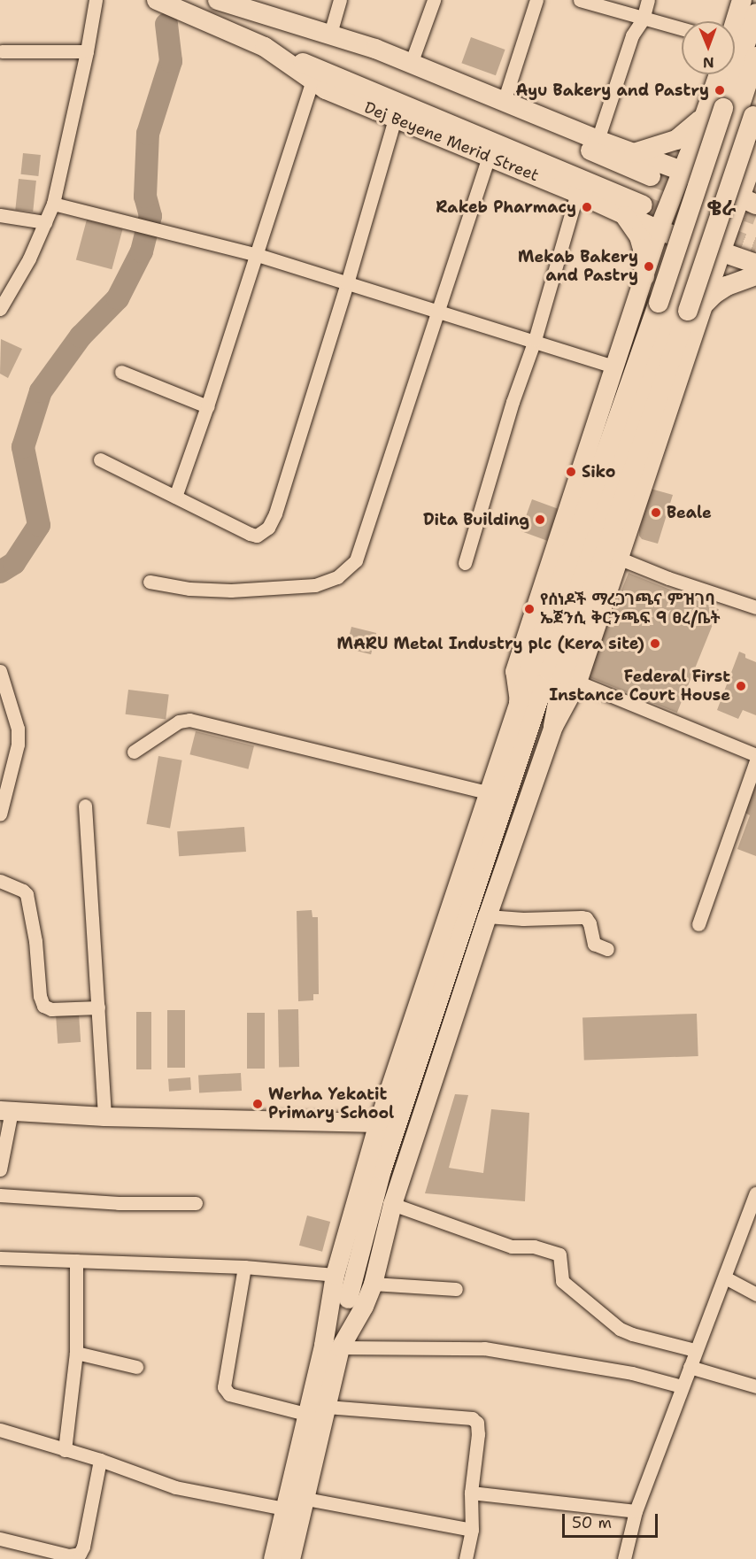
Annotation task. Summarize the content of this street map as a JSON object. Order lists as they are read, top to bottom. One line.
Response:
{"streets":{"main road":["Dej Beyene Merid Street"]},"districts":["ቄራ"],"places":["Ayu Bakery and Pastry","Rakeb Pharmacy","Mekab Bakery and Pastry","Siko","Beale","Dita Building","የሰነዶች ማረጋገጫና ምዝገባ ኤጀንሲ ቅርንጫፍ 9 ፀረ/ቤት","MARU Metal Industry plc (Kera site)","Federal First Instance Court House","Werha Yekatit Primary School"],"scale_bar":"50 m","north":"bottom"}
